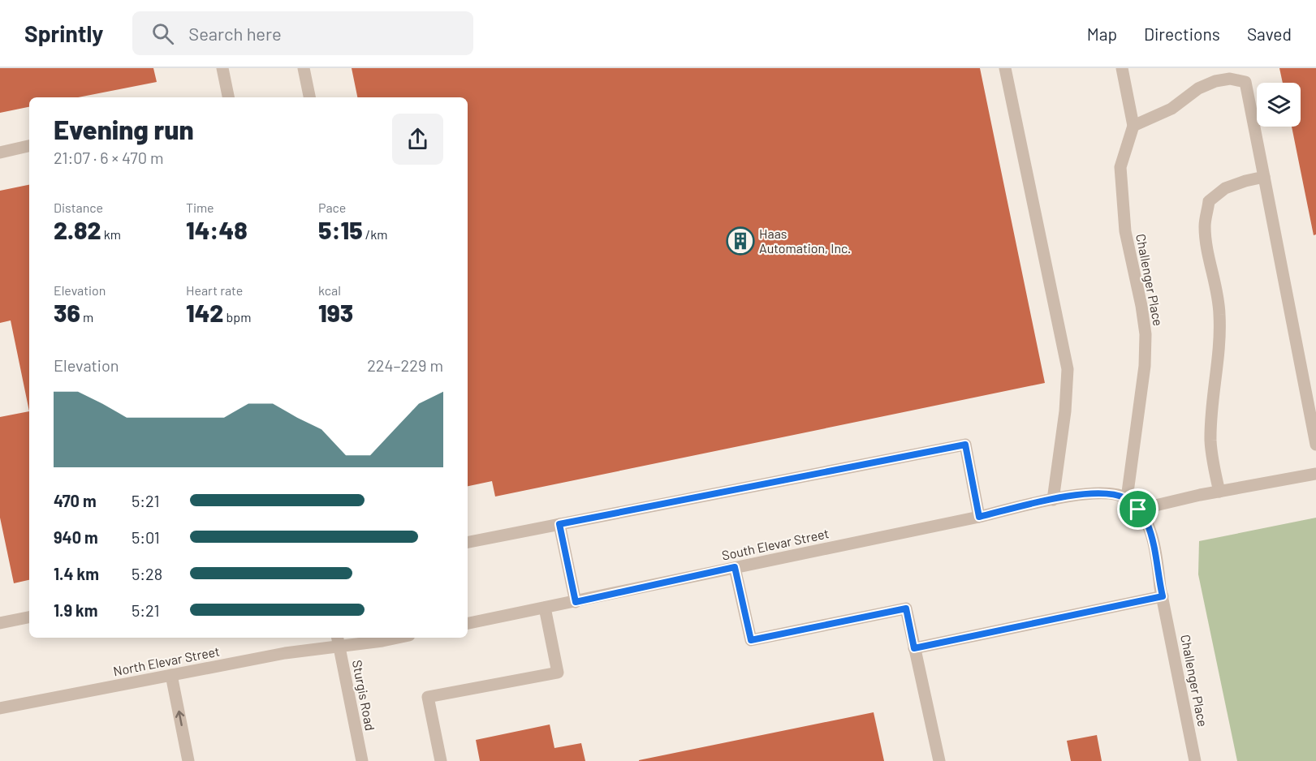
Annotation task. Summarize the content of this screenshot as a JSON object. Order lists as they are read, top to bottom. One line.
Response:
{"streets":{"street":["Challenger Place","South Elevar Street","North Elevar Street","Sturgis Road"]},"crossings":[["Challenger Place","South Elevar Street"],["North Elevar Street","Sturgis Road"]],"places":{"building":["Haas Automation, Inc."]},"page":{"header":"Sprintly","search":"Search here","nav":["Map","Directions","Saved"],"heading":["Evening run","21:07 · 6 × 470 m"],"stats":[["Distance","2.82 km"],["Time","14:48"],["Pace","5:15 /km"],["Elevation","36 m"],["Heart rate","142 bpm"],["kcal","193"]],"chart":["Elevation","224–229 m"],"list":[{"name":"470 m","note":"5:21"},{"name":"940 m","note":"5:01"},{"name":"1.4 km","note":"5:28"},{"name":"1.9 km","note":"5:21"}]}}
